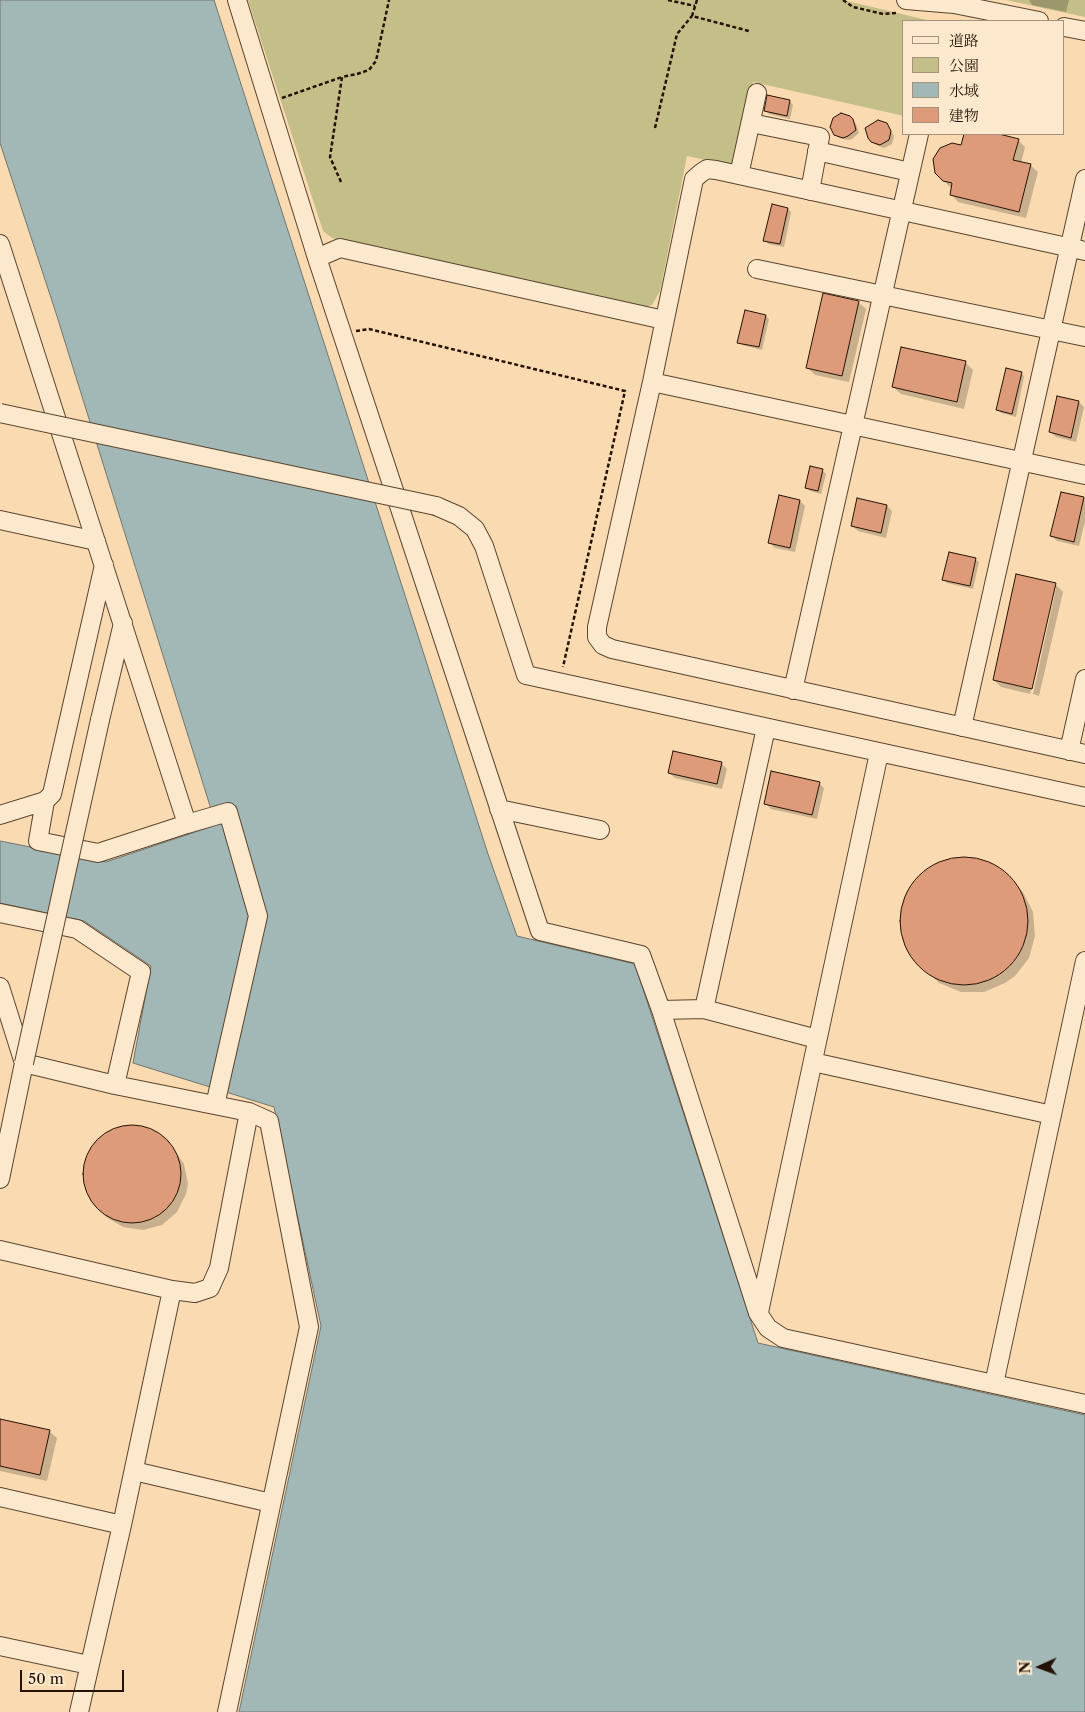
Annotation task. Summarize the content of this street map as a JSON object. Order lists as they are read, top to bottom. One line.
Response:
{"legend":["道路","公園","水域","建物"],"scale_bar":"50 m","north":"left"}
